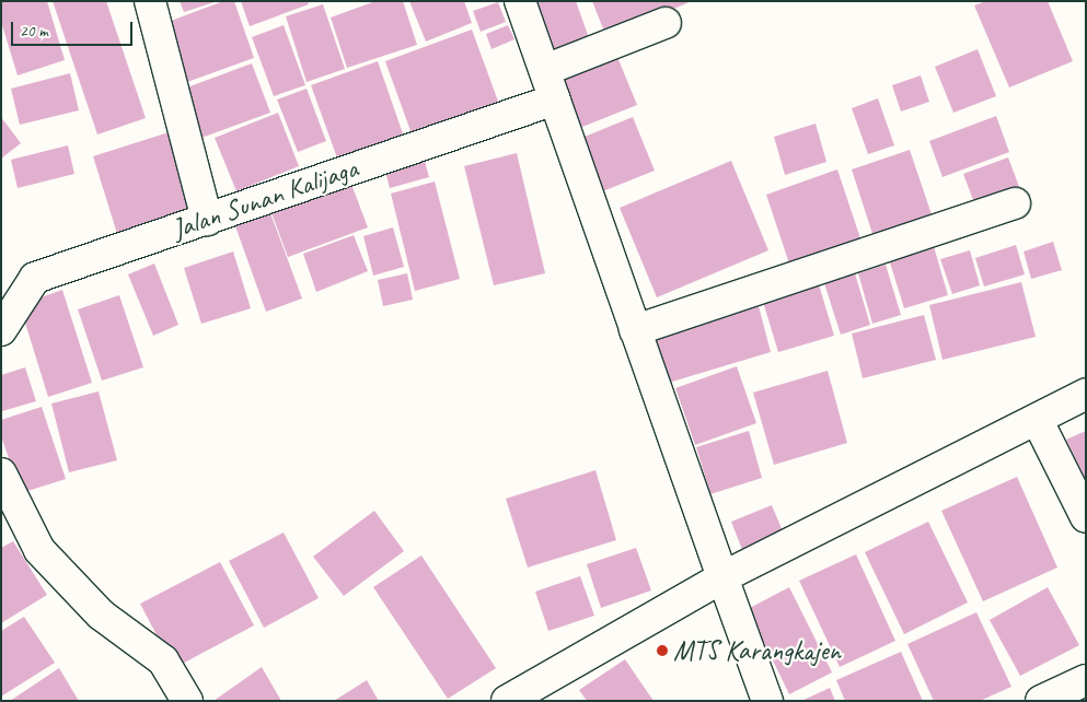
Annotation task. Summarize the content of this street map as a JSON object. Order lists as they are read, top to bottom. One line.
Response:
{"streets":{"street":["Jalan Sunan Kalijaga"]},"places":["MTS Karangkajen"],"scale_bar":"20 m"}
